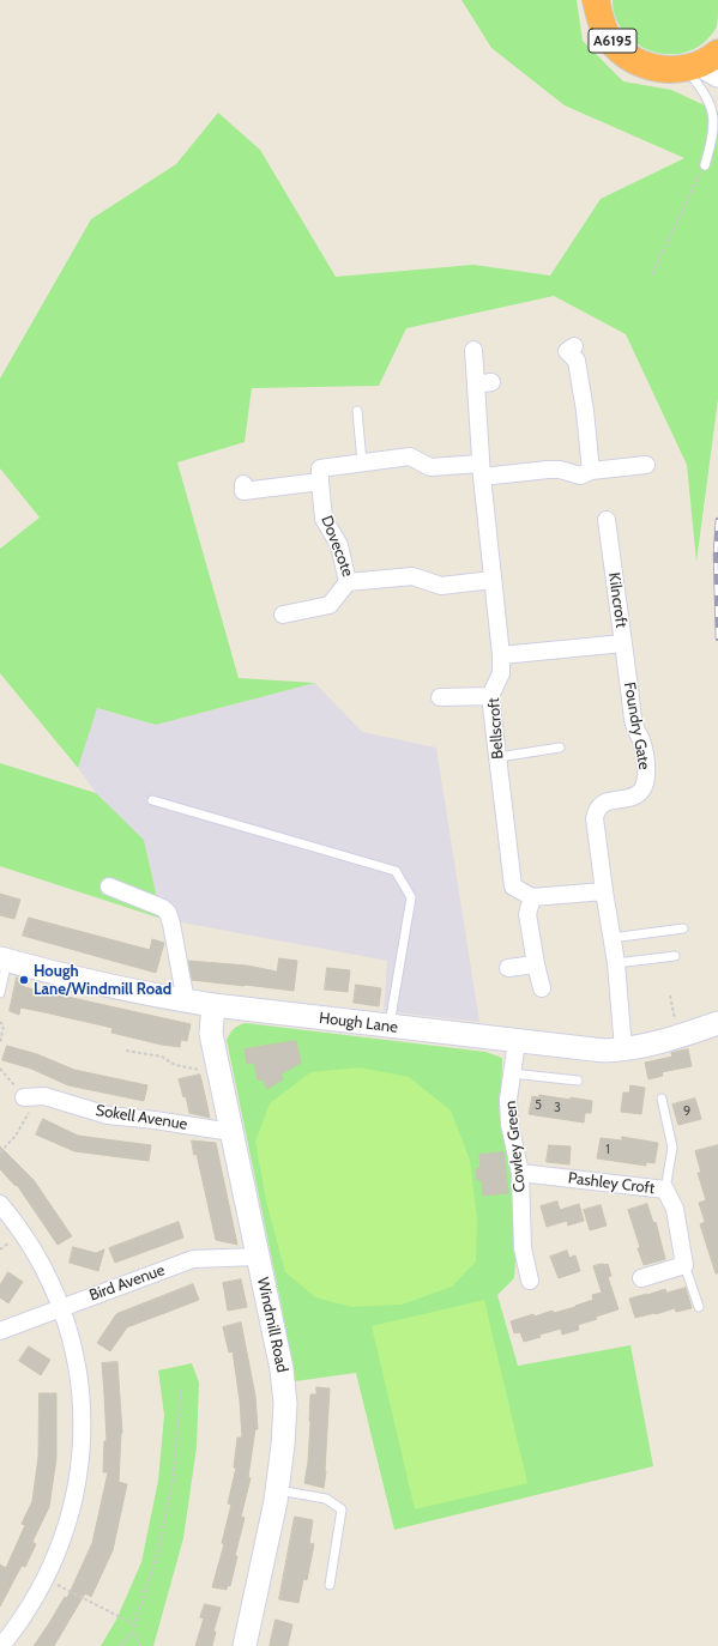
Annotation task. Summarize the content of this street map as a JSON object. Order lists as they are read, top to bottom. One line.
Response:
{"streets":{"highway":["A6195"],"main road":["Hough Lane","Windmill Road"],"street":["Dovecote","Kilncroft","Foundry Gate","Bellscroft","Sokell Avenue","Cowley Green","Pashley Croft","Bird Avenue"]},"crossings":[["Dovecote","Bellscroft"],["Kilncroft","Foundry Gate"],["Kilncroft","Bellscroft"],["Foundry Gate","Hough Lane"],["Hough Lane","Cowley Green"],["Hough Lane","Windmill Road"],["Sokell Avenue","Windmill Road"],["Cowley Green","Pashley Croft"],["Bird Avenue","Windmill Road"]],"places":["Hough Lane/Windmill Road"],"house_numbers":["5","3","9","1"]}
